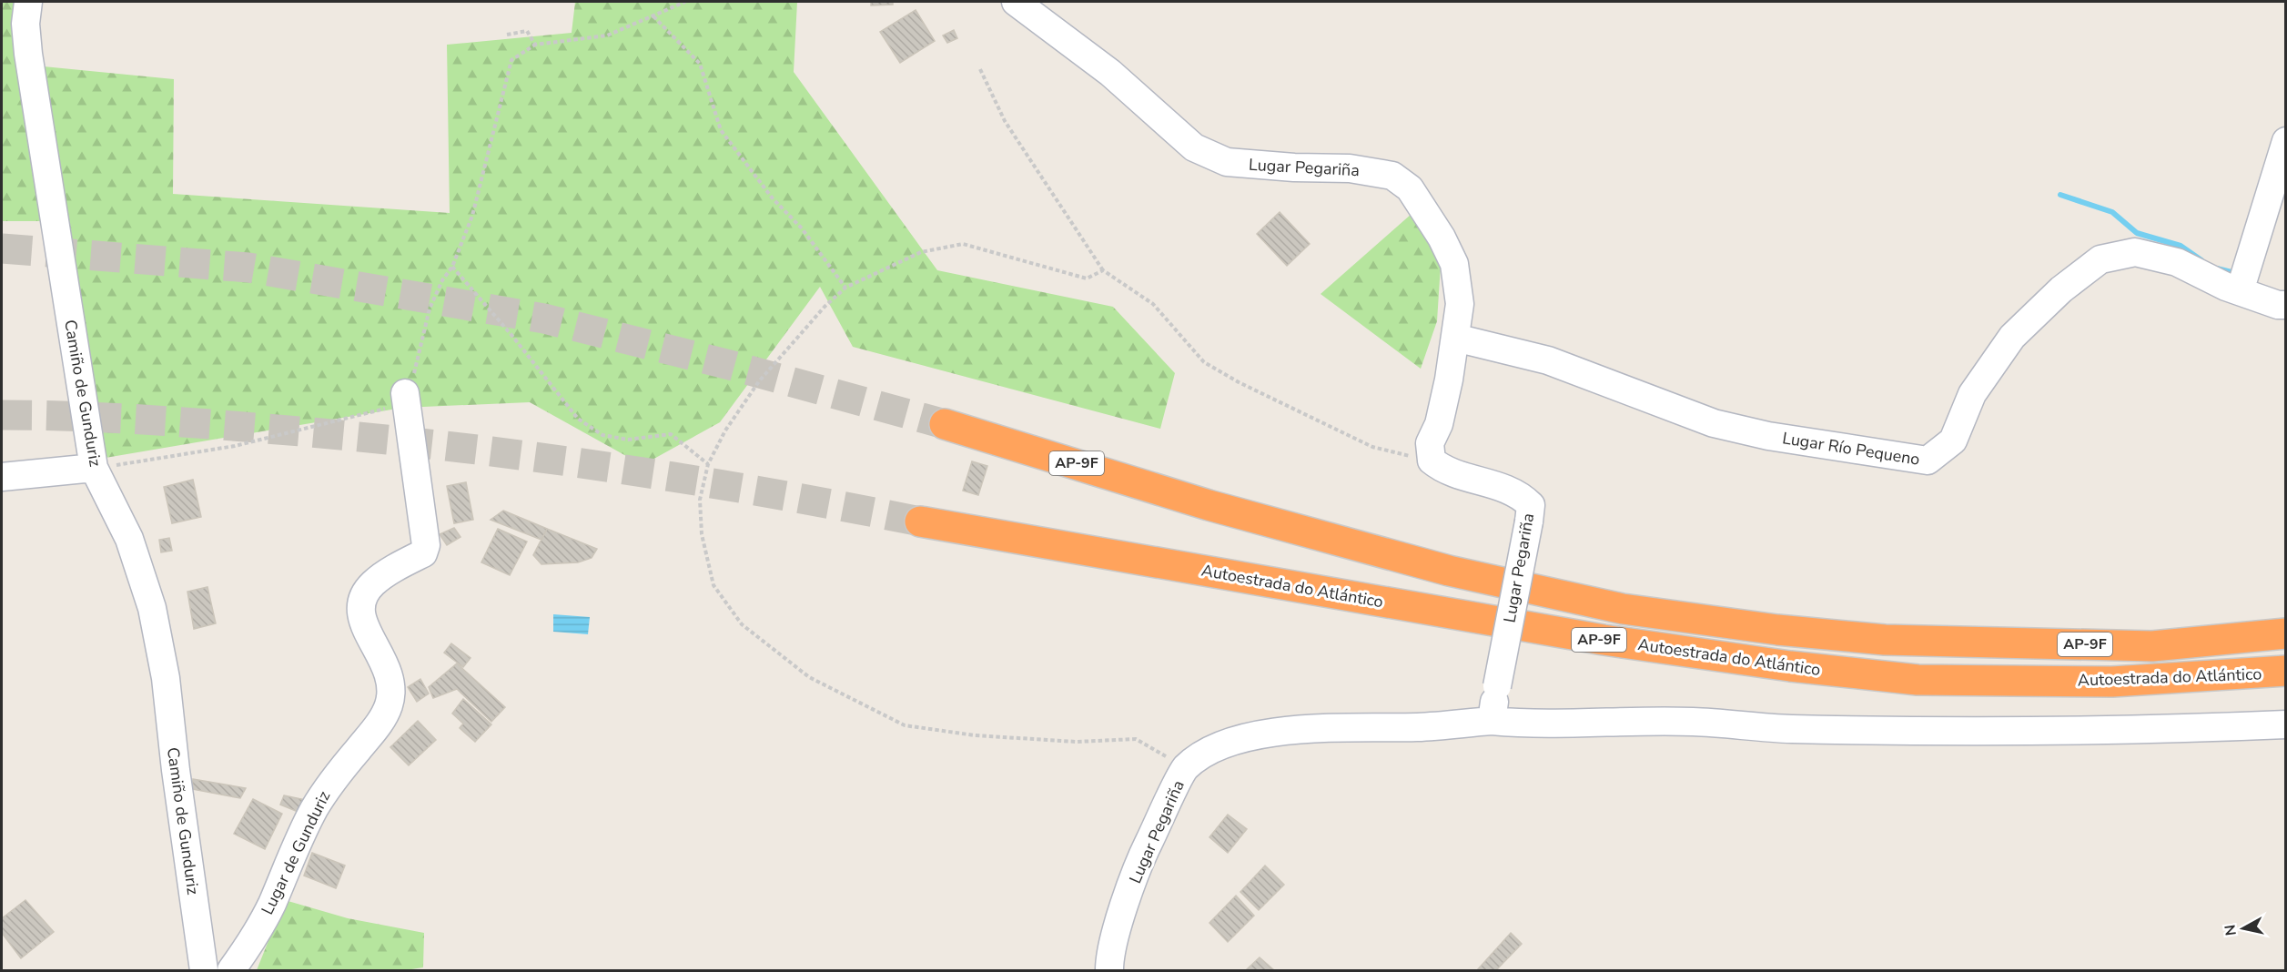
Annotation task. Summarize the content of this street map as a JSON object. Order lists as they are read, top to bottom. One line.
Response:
{"streets":{"highway":["AP-9F","Autoestrada do Atlántico"],"street":["Lugar Pegariña","Camiño de Gunduriz","Lugar Río Pequeno","Lugar de Gunduriz"]},"crossings":[["Lugar Pegariña","Lugar Río Pequeno"]],"north":"left"}
